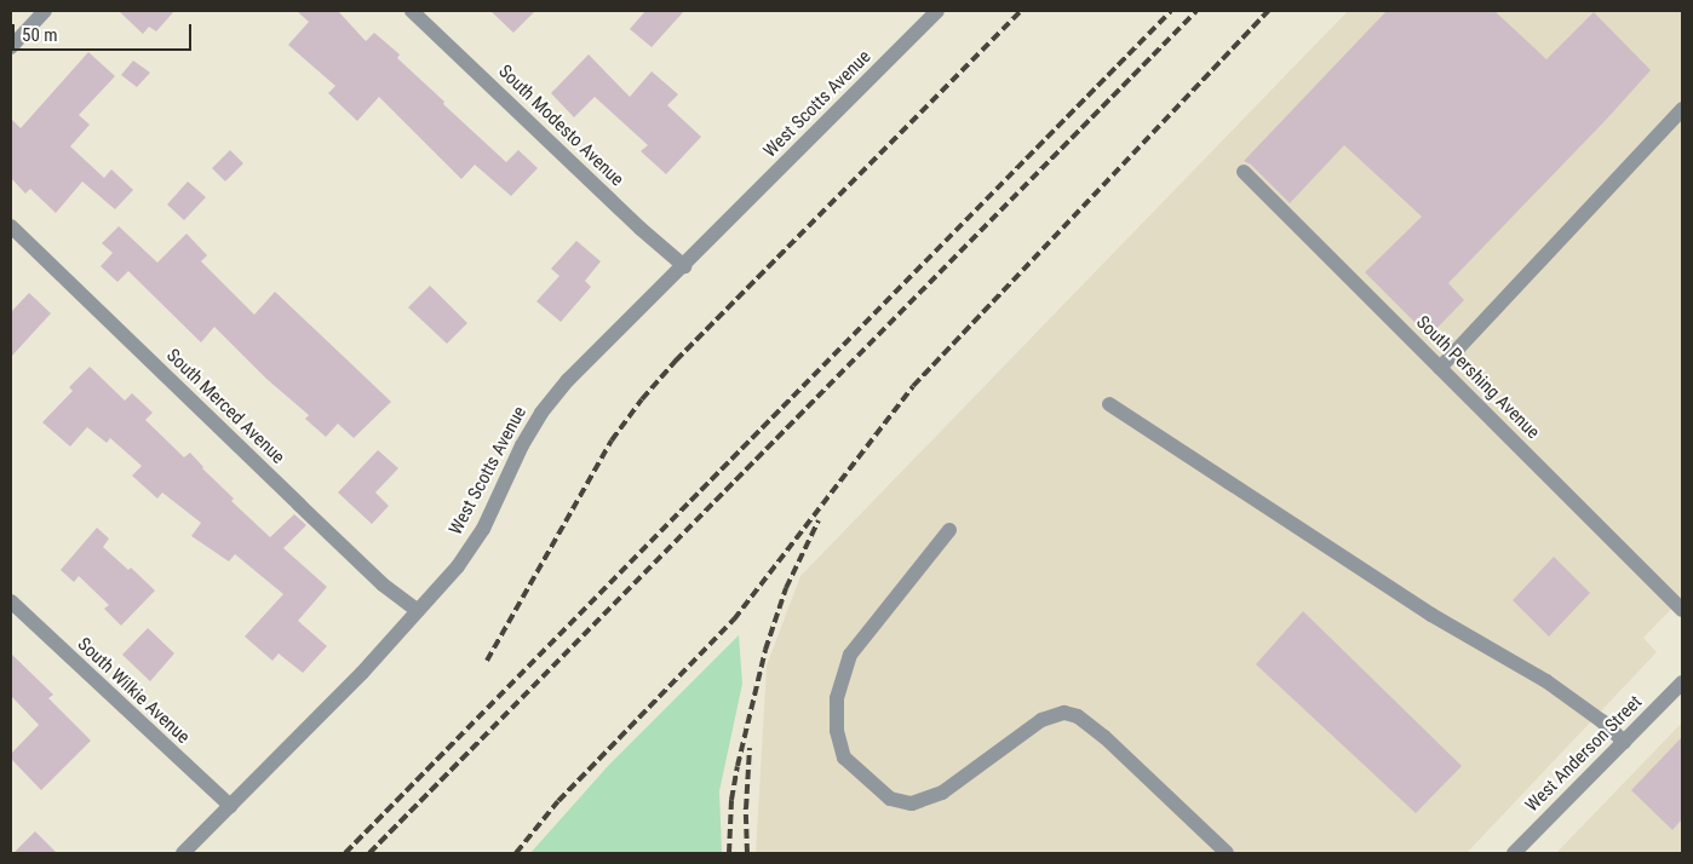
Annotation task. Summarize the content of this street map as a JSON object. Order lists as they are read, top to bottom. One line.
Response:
{"streets":{"street":["West Scotts Avenue","South Modesto Avenue","South Pershing Avenue","South Merced Avenue","South Wilkie Avenue","West Anderson Street"]},"crossings":[["West Scotts Avenue","South Modesto Avenue"],["West Scotts Avenue","South Merced Avenue"],["West Scotts Avenue","South Wilkie Avenue"]],"scale_bar":"50 m"}
